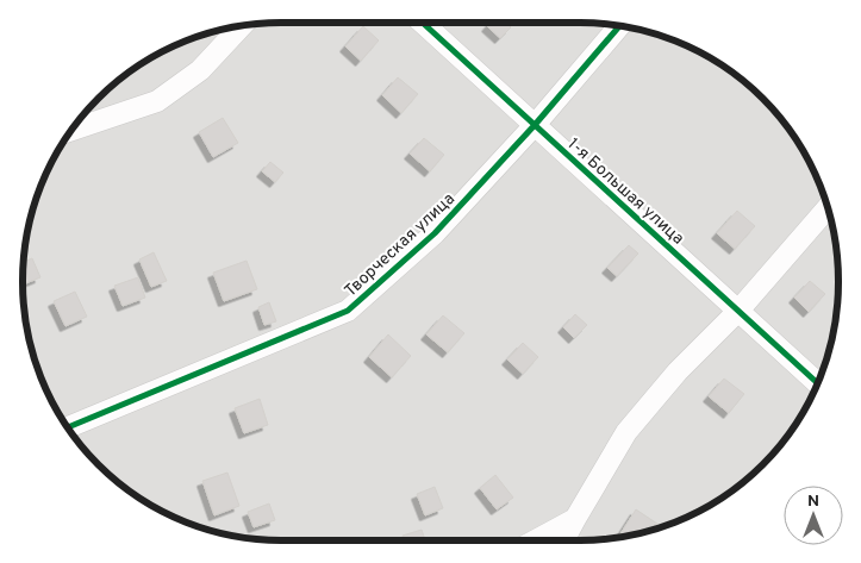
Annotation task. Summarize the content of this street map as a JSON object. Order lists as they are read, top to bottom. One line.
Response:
{"streets":{"street":["1-я Большая улица","Творческая улица"]},"crossings":[["1-я Большая улица","Творческая улица"]],"north":"top"}
